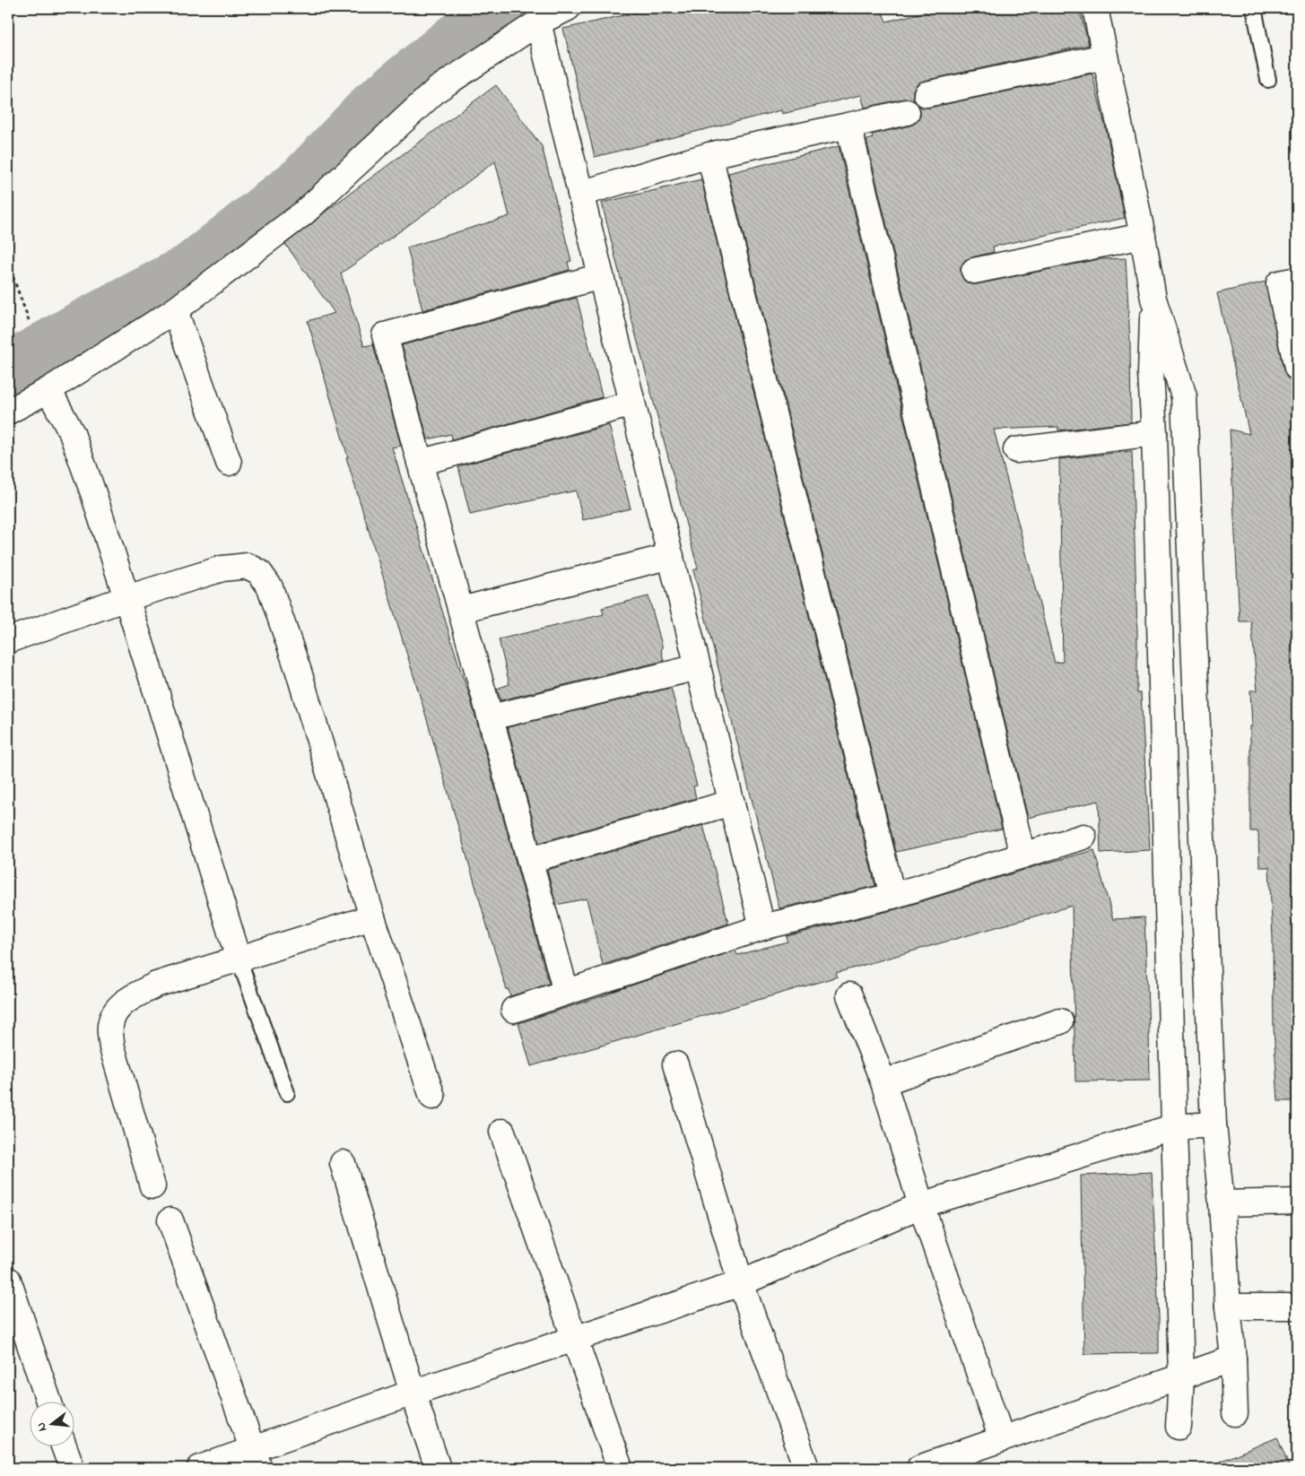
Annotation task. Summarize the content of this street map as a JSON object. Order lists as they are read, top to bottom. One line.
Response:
{"north":"left"}
